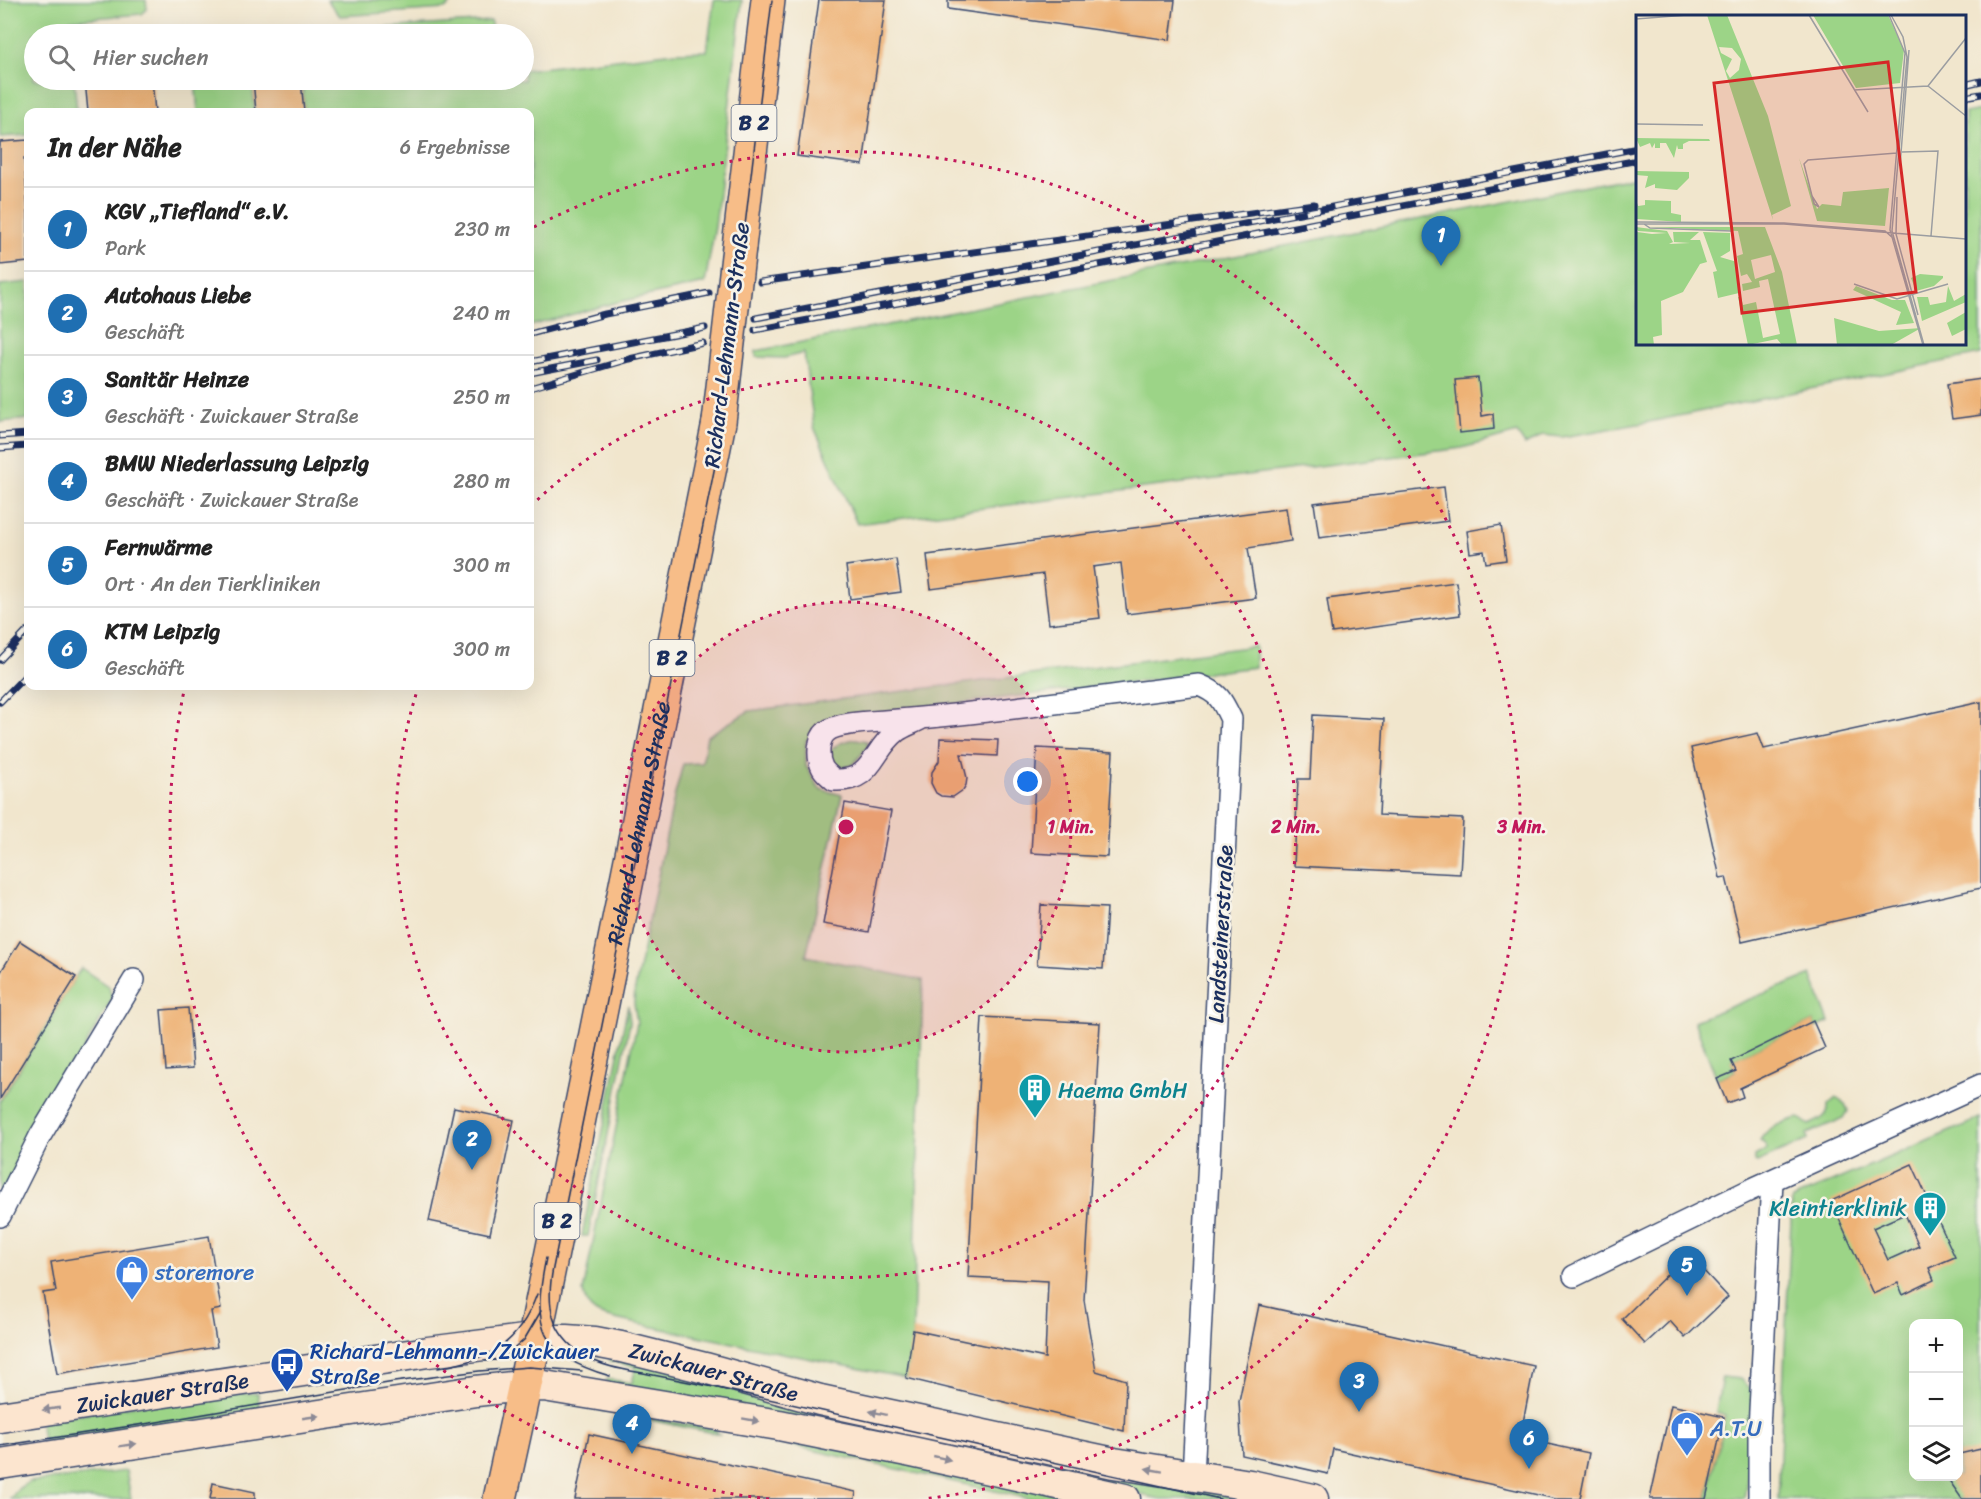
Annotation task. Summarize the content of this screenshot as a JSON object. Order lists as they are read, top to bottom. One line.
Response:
{"streets":{"main road":["B 2","Richard-Lehmann-Straße","Zwickauer Straße"],"street":["Landsteinerstraße"]},"crossings":[["Richard-Lehmann-Straße","Zwickauer Straße"],["Landsteinerstraße","Zwickauer Straße"]],"places":{"building":["Haema GmbH","Kleintierklinik"],"shop":["storemore","A.T.U"],"bus stop":["Richard-Lehmann-/Zwickauer Straße"]},"page":{"search":"Hier suchen","heading":["In der Nähe","6 Ergebnisse"],"list":[{"mark":"1","name":"KGV „Tiefland“ e.V.","note":"Park","value":"230 m"},{"mark":"2","name":"Autohaus Liebe","note":"Geschäft","value":"240 m"},{"mark":"3","name":"Sanitär Heinze","note":"Geschäft · Zwickauer Straße","value":"250 m"},{"mark":"4","name":"BMW Niederlassung Leipzig","note":"Geschäft · Zwickauer Straße","value":"280 m"},{"mark":"5","name":"Fernwärme","note":"Ort · An den Tierkliniken","value":"300 m"},{"mark":"6","name":"KTM Leipzig","note":"Geschäft","value":"300 m"}],"pins":["1","2","5","3","4","6"],"map_buttons":["+","−"]},"rings":["1 Min.","2 Min.","3 Min."]}
